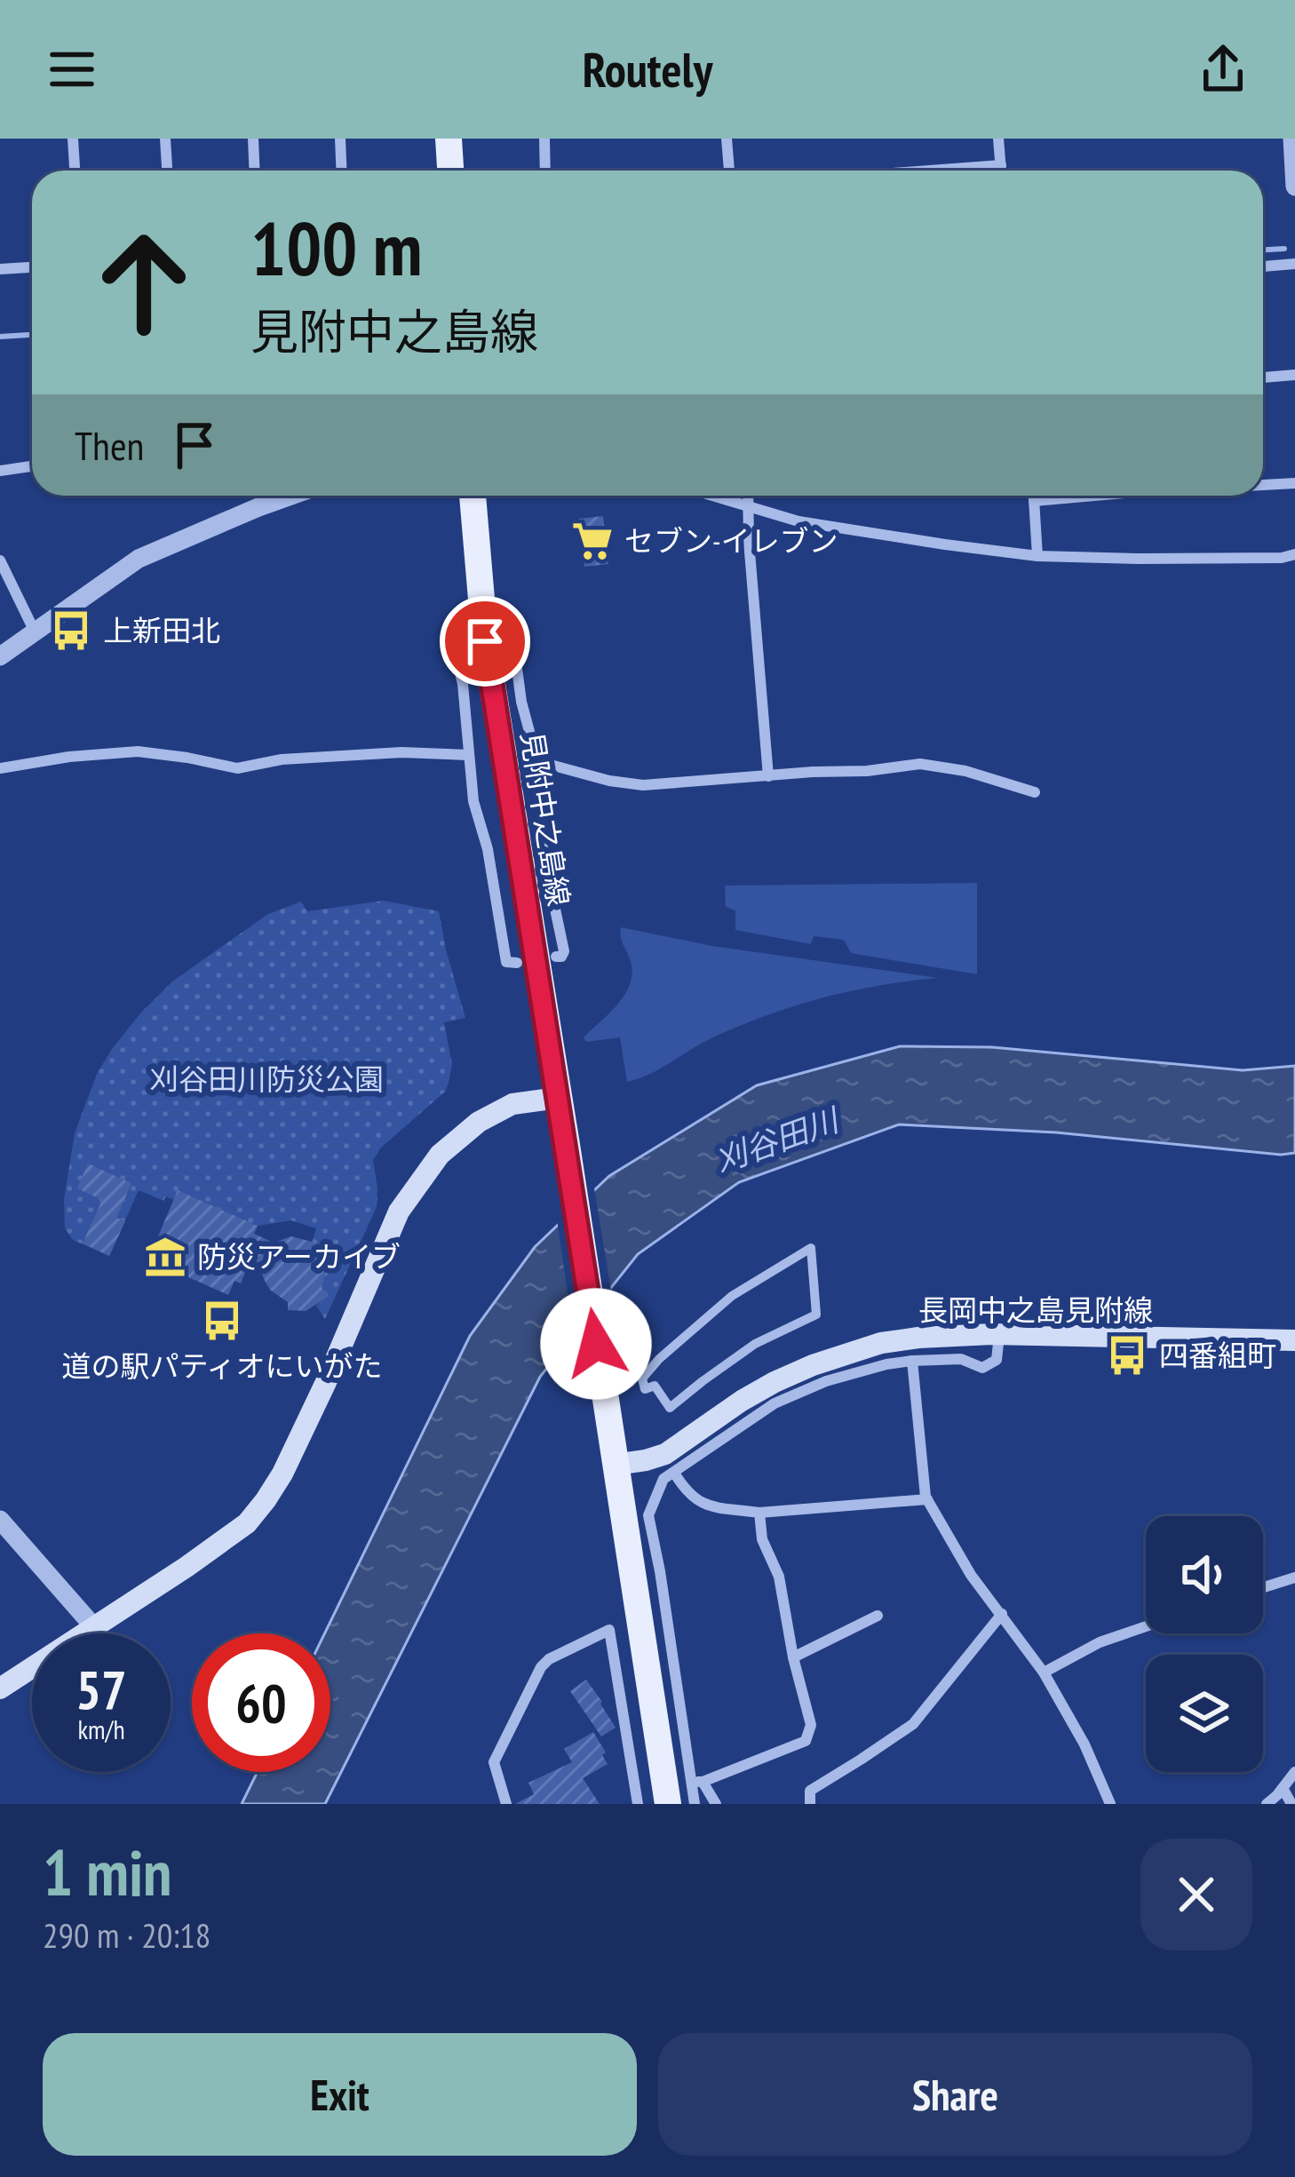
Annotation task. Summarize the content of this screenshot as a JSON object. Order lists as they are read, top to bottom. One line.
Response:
{"streets":{"main road":["見附中之島線","長岡中之島見附線"]},"crossings":[["見附中之島線","長岡中之島見附線"]],"water":["刈谷田川"],"parks":["刈谷田川防災公園"],"places":{"supermarket":["セブン-イレブン"],"bus stop":["上新田北","道の駅パティオにいがた","四番組町"],"museum":["防災アーカイブ"]},"page":{"header":"Routely","turn":["100 m","見附中之島線"],"then":"Then","speed":"57 km/h","limit":"60","heading":["1 min","290 m · 20:18"],"buttons":["Exit","Share"]}}
